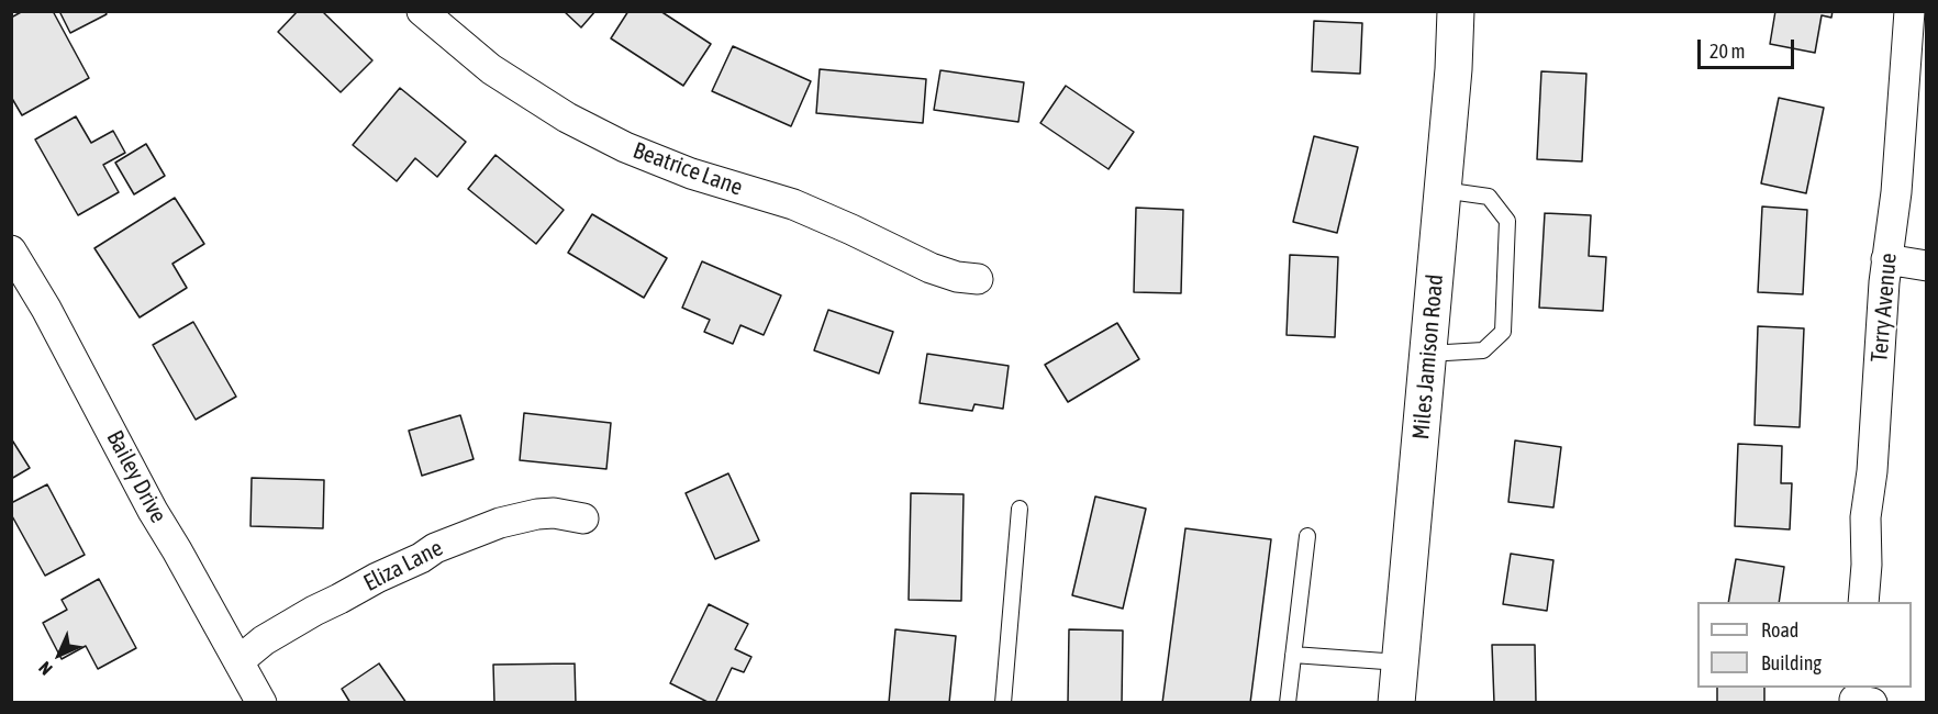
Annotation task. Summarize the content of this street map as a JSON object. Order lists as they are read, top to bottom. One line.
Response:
{"streets":{"main road":["Miles Jamison Road"],"street":["Beatrice Lane","Terry Avenue","Bailey Drive","Eliza Lane"]},"crossings":[["Bailey Drive","Eliza Lane"]],"legend":["Road","Building"],"scale_bar":"20 m","north":"bottom left"}
